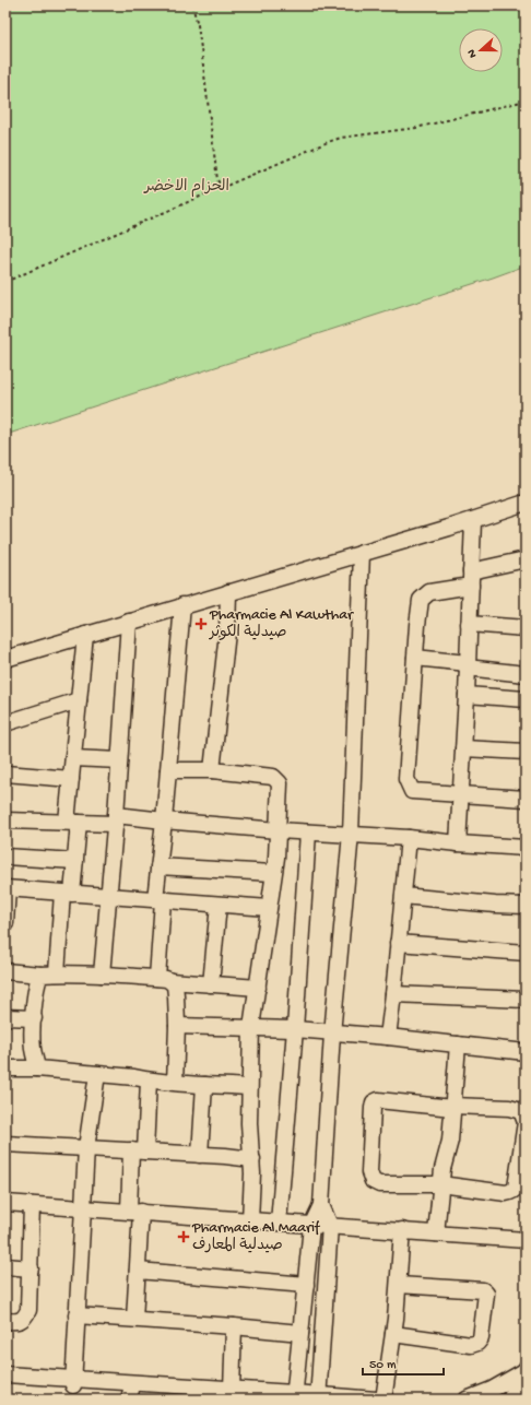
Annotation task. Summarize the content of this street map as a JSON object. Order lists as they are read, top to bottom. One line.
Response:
{"parks":["الحزام الاخضر"],"places":{"health":["Pharmacie Al Kawthar صيدلية الكوثر","Pharmacie Al Maarif صيدلية المعارف"]},"scale_bar":"50 m","north":"left"}
